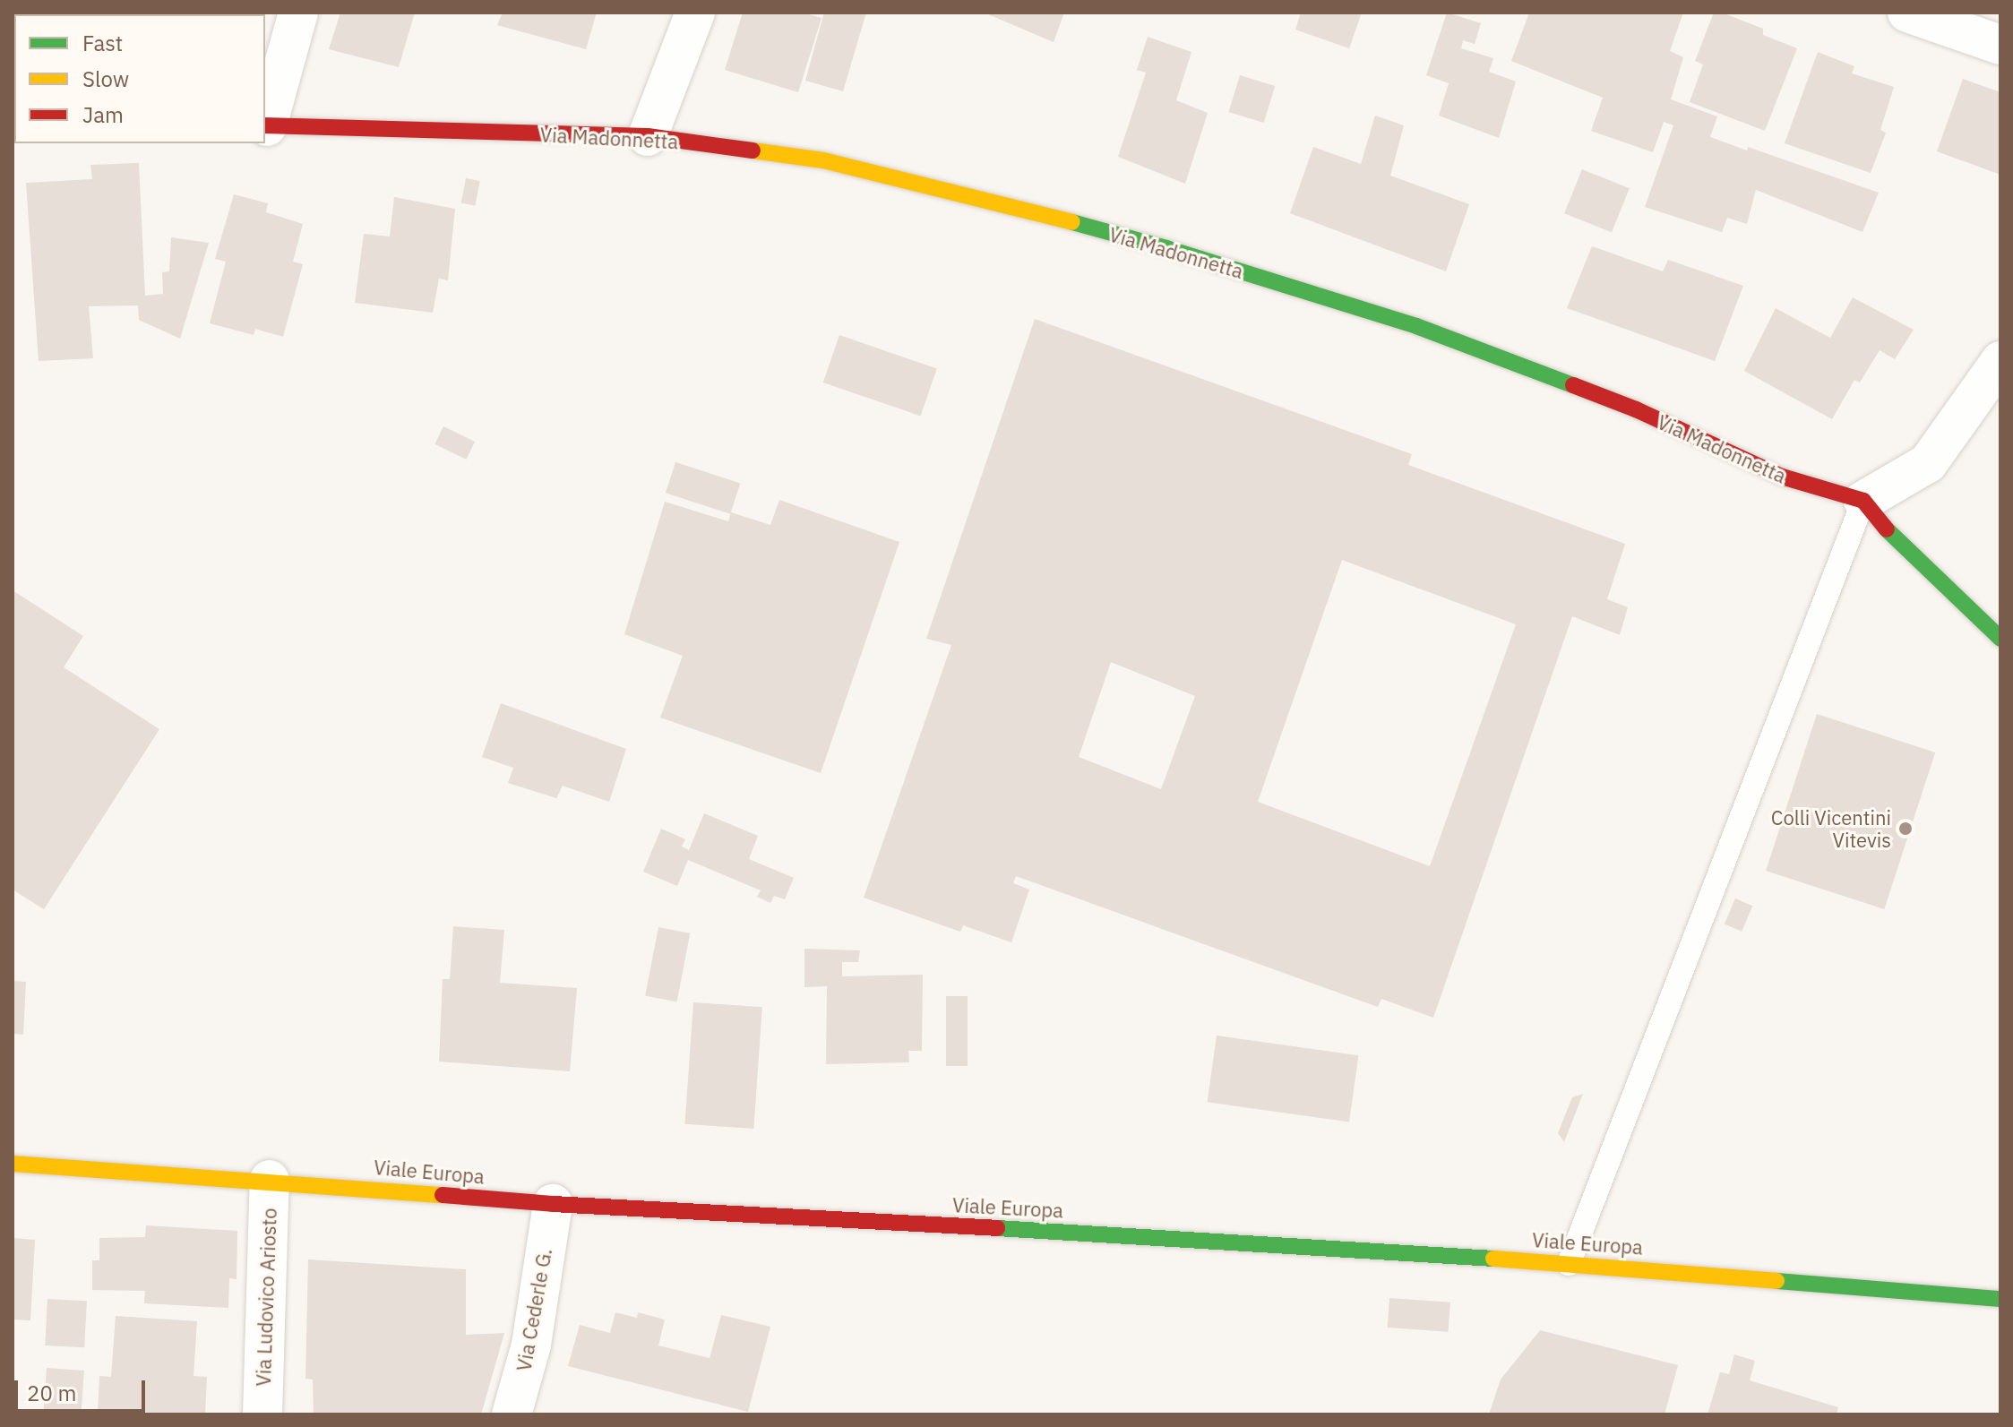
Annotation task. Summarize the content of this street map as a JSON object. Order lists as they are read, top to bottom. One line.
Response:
{"streets":{"main road":["Via Madonnetta","Viale Europa"],"street":["Via Ludovico Ariosto","Via Cederle G."]},"crossings":[["Viale Europa","Via Ludovico Ariosto"],["Viale Europa","Via Cederle G."]],"places":["Colli Vicentini Vitevis"],"legend":["Fast","Slow","Jam"],"scale_bar":"20 m"}
